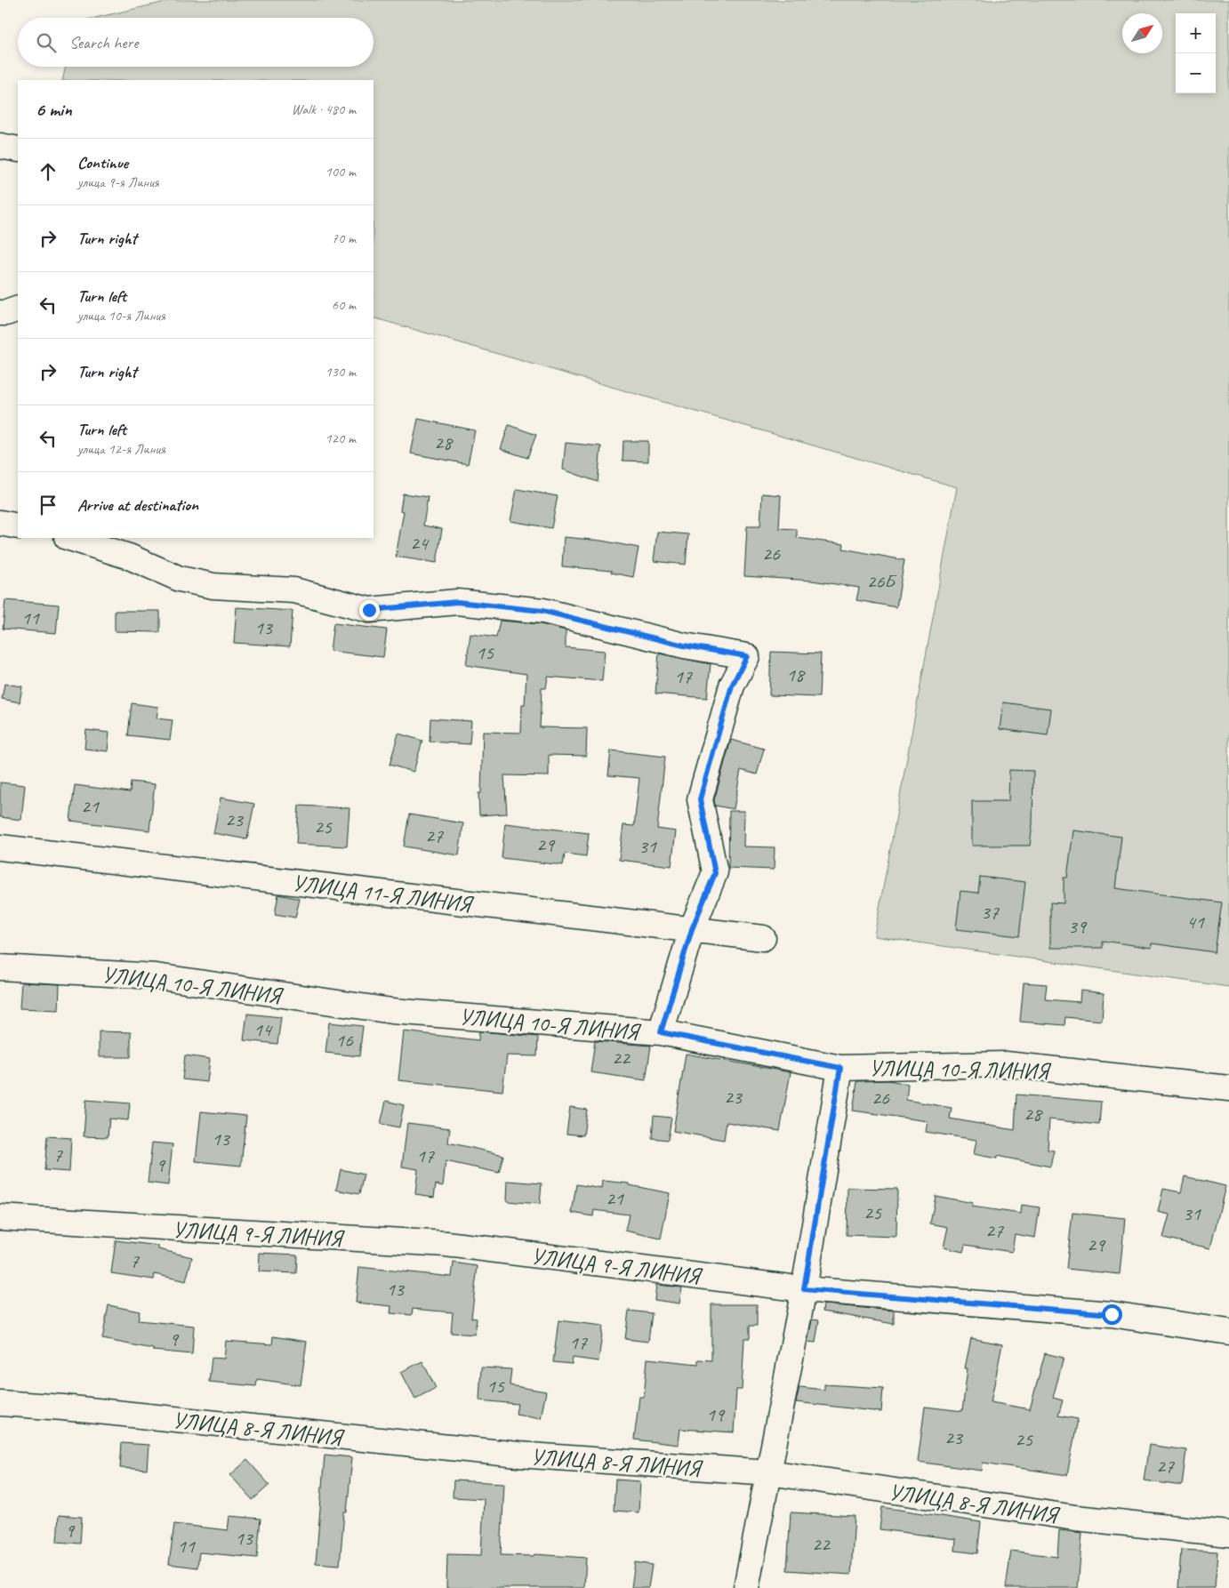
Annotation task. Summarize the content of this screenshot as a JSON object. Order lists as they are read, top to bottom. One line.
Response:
{"streets":{"street":["УЛИЦА 11-Я ЛИНИЯ","УЛИЦА 10-Я ЛИНИЯ","УЛИЦА 9-Я ЛИНИЯ","УЛИЦА 8-Я ЛИНИЯ"]},"house_numbers":["28","24","26","26Б","11","13","15","18","17","21","23","25","27","29","31","37","41","39","14","16","22","23","26","28","13","7","17","9","21","25","31","27","29","7","13","9","17","15","19","23","25","27","9","13","22","11"],"north":"top right","page":{"map_buttons":["+","−"],"search":"Search here","heading":["6 min","Walk · 480 m"],"list":[["Continue","улица 9-я Линия","100 m"],["Turn right","70 m"],["Turn left","улица 10-я Линия","60 m"],["Turn right","130 m"],["Turn left","улица 12-я Линия","120 m"],"Arrive at destination"]}}
